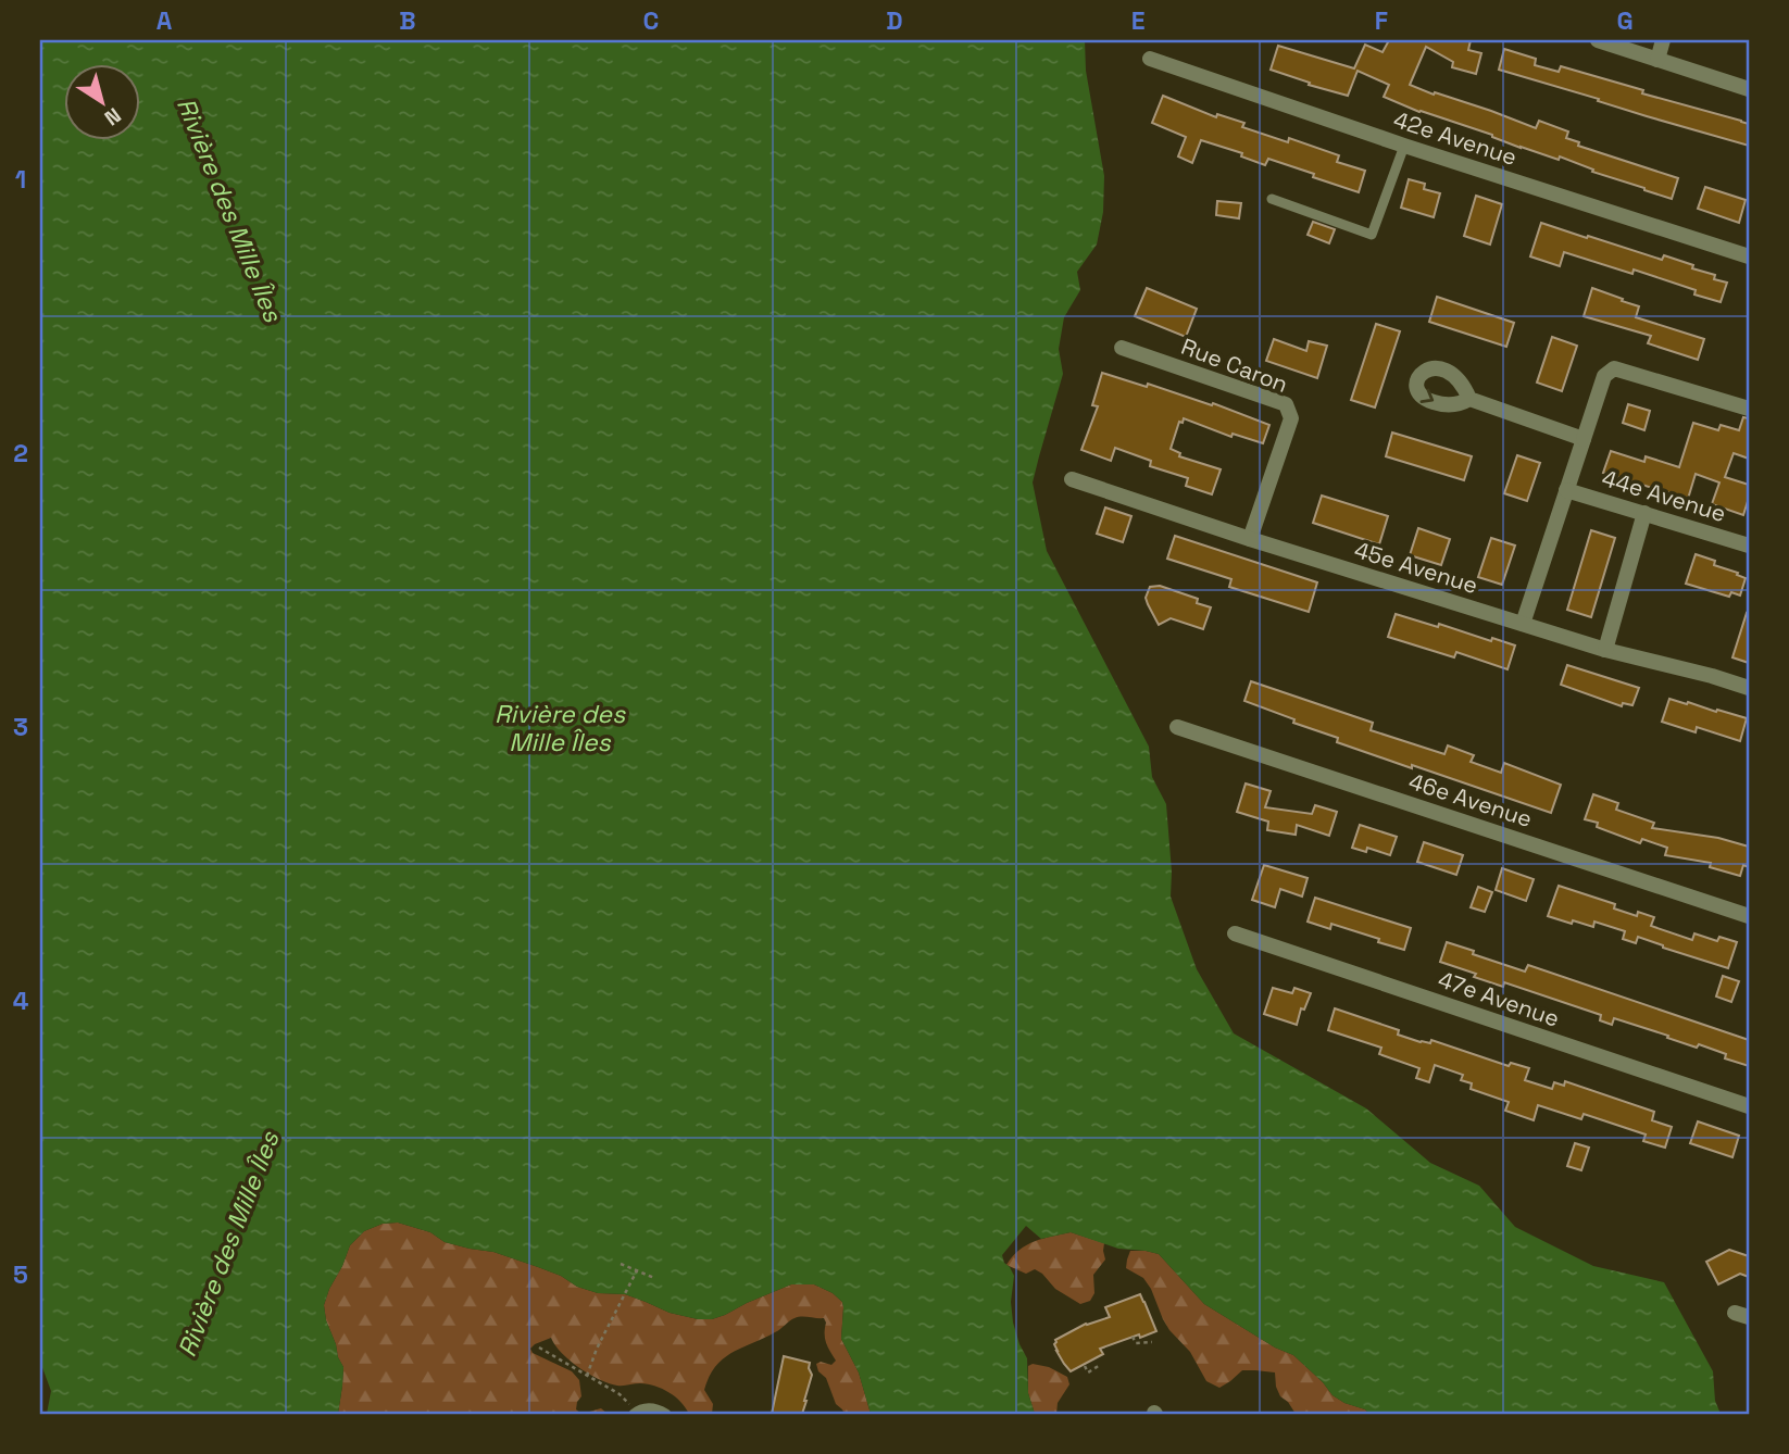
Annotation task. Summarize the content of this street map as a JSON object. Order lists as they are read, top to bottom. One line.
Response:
{"streets":{"street":["42e Avenue","Rue Caron","44e Avenue","45e Avenue","46e Avenue","47e Avenue"]},"crossings":[["Rue Caron","45e Avenue"]],"water":["Rivière des Mille Îles"],"north":"bottom right","grid":{"columns":["A","B","C","D","E","F","G"],"rows":["1","2","3","4","5"]}}
